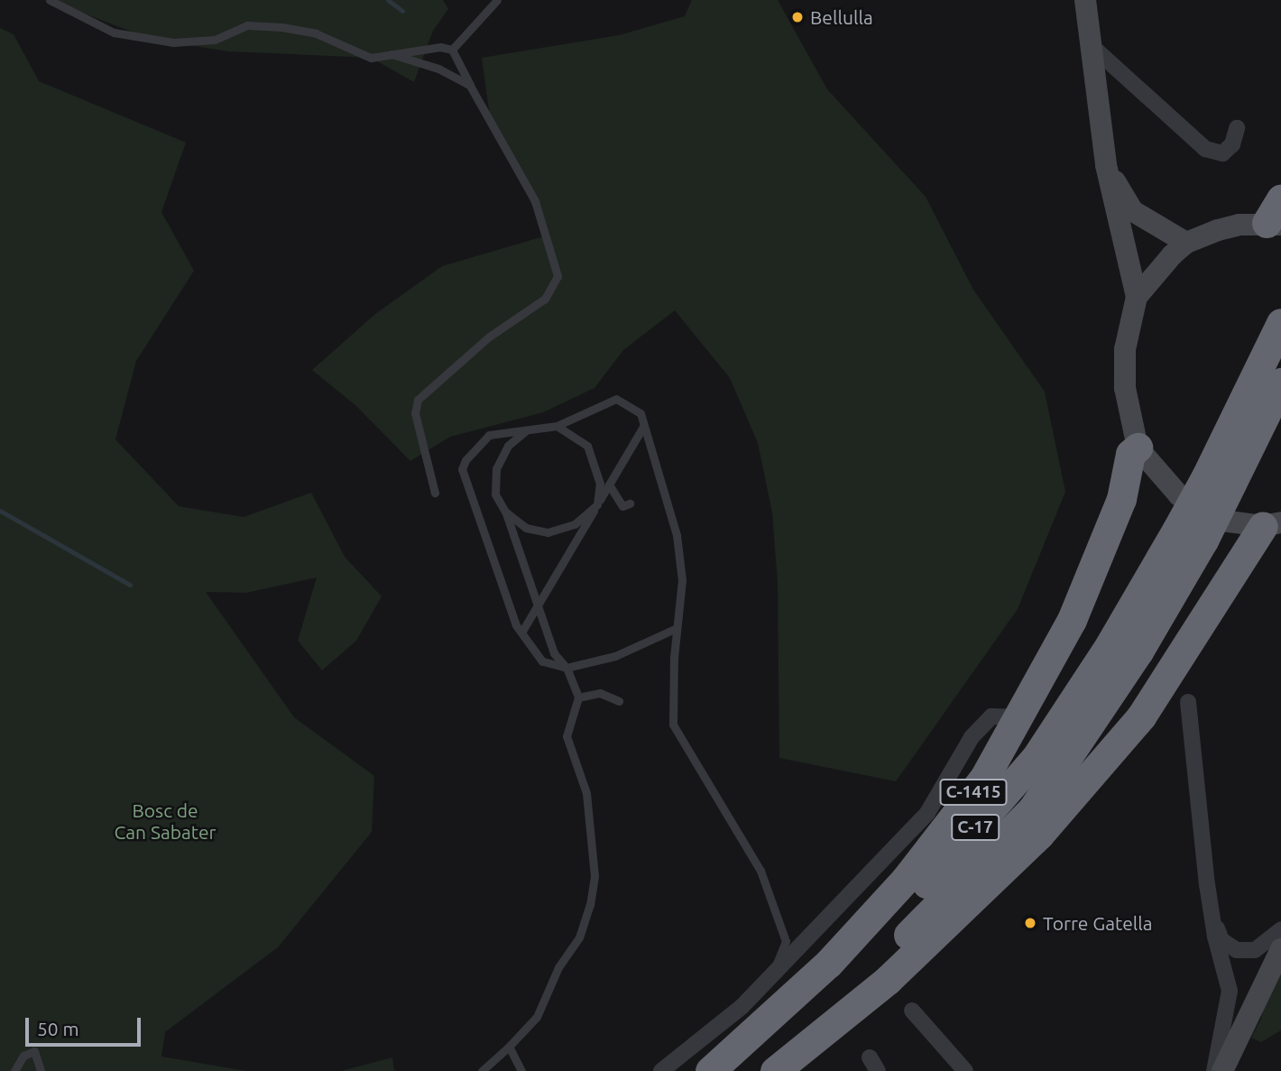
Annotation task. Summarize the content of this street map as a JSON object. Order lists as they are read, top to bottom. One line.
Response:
{"streets":{"highway":["C-1415","C-17"]},"crossings":[["C-1415","C-17"]],"parks":["Bosc de Can Sabater"],"places":["Bellulla","Torre Gatella"],"scale_bar":"50 m"}
